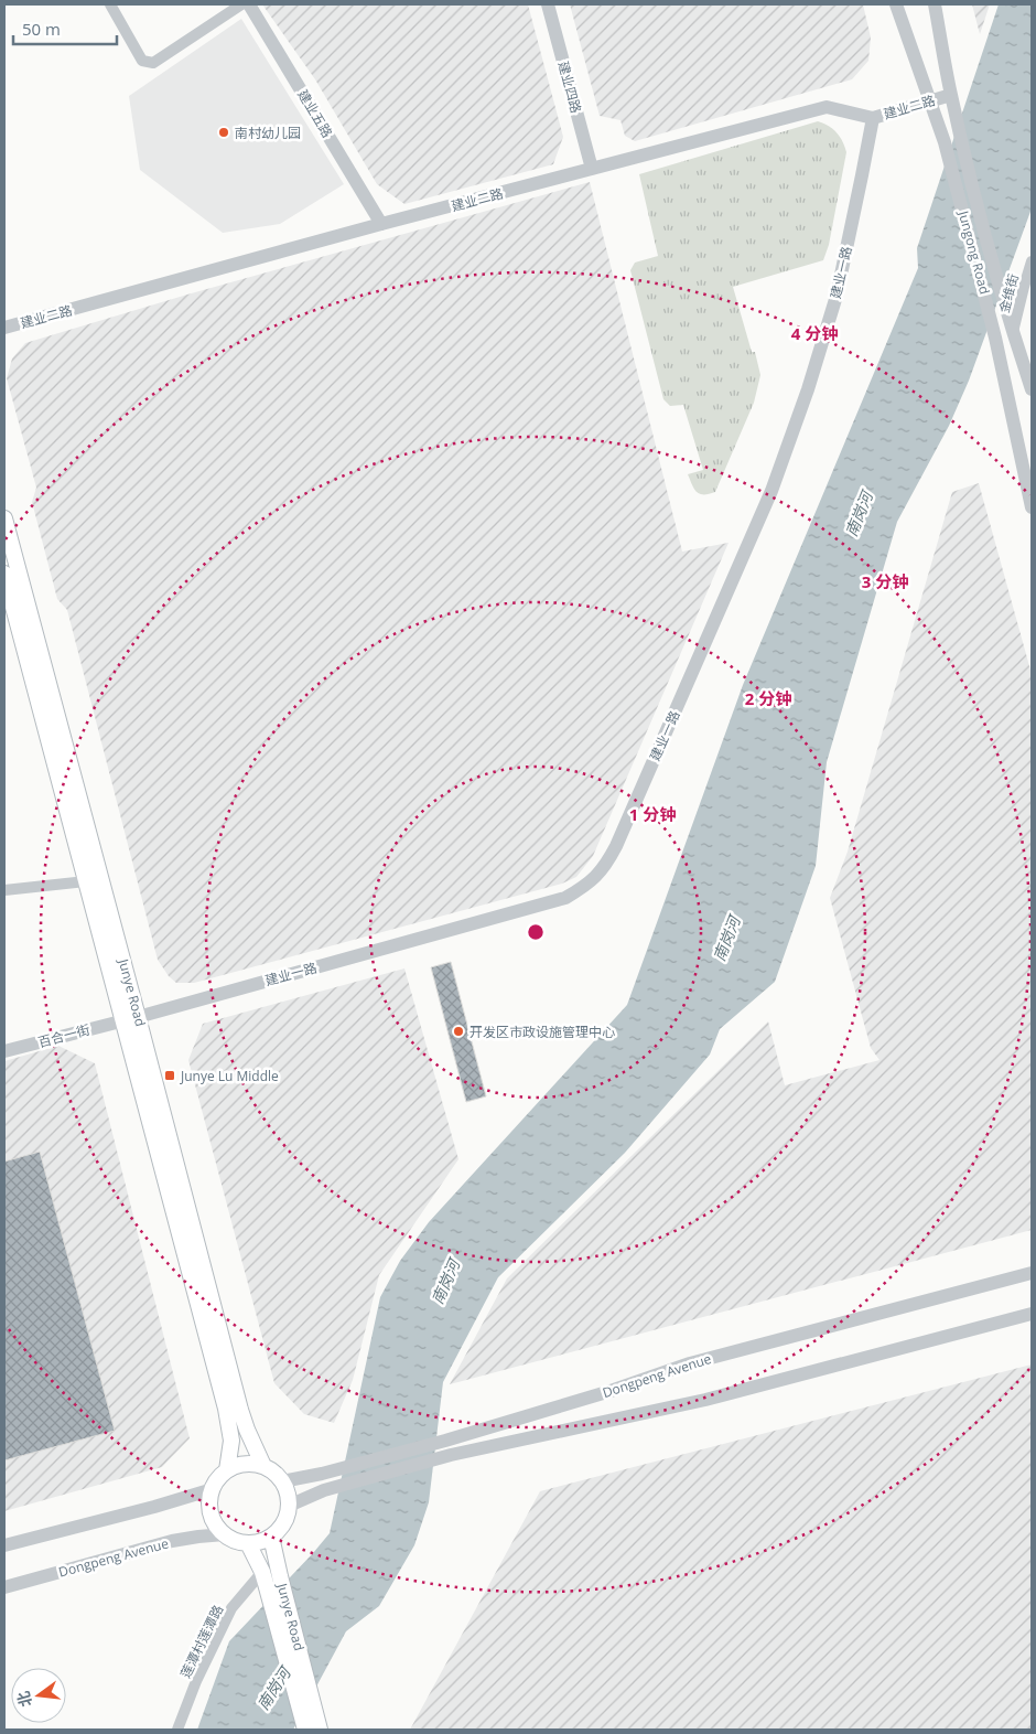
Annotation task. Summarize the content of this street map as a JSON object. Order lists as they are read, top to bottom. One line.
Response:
{"streets":{"main road":["Junye Road"],"street":["建业四路","建业二路","建业五路","Jungong Road","建业一路","金维街","百合一街","Dongpeng Avenue","莲潭村莲潭路"]},"crossings":[["建业四路","建业二路"],["建业二路","建业五路"],["建业二路","Jungong Road"],["建业二路","建业一路"],["Jungong Road","金维街"],["建业一路","Junye Road"],["建业一路","百合一街"],["Junye Road","百合一街"],["Junye Road","Dongpeng Avenue"],["Junye Road","莲潭村莲潭路"]],"water":["南岗河"],"places":{"other":["南村幼儿园","开发区市政设施管理中心"],"transit":["Junye Lu Middle"]},"scale_bar":"50 m","north":"left","rings":["4 分钟","3 分钟","2 分钟","1 分钟"]}
